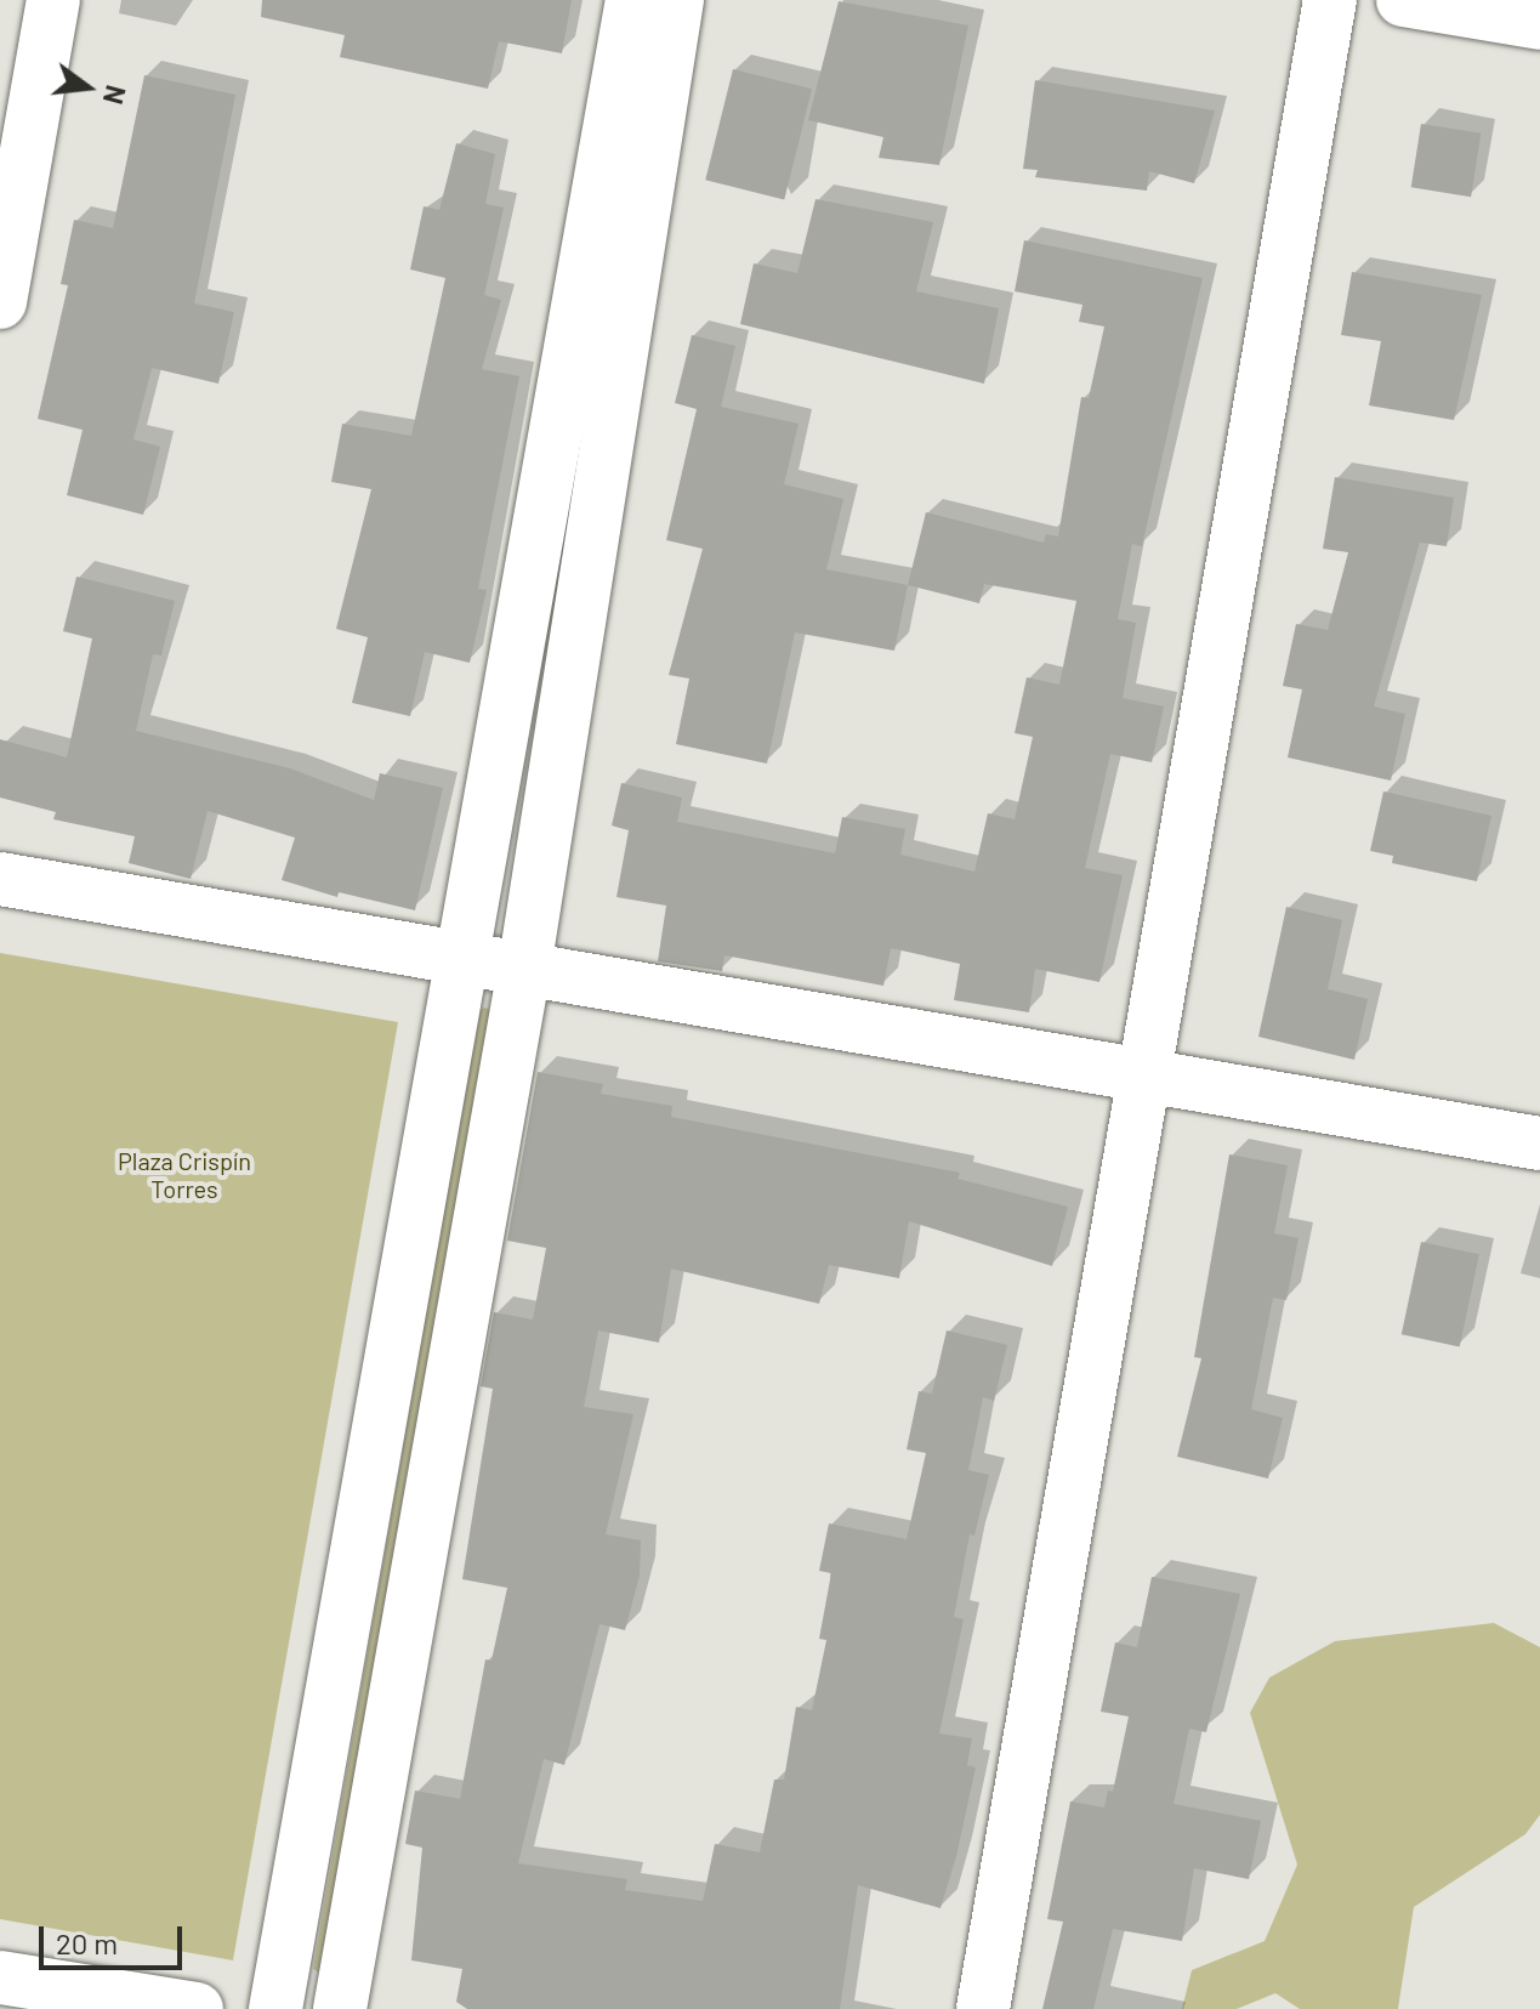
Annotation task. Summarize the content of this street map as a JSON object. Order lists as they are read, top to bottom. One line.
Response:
{"parks":["Plaza Crispín Torres"],"scale_bar":"20 m","north":"right"}
